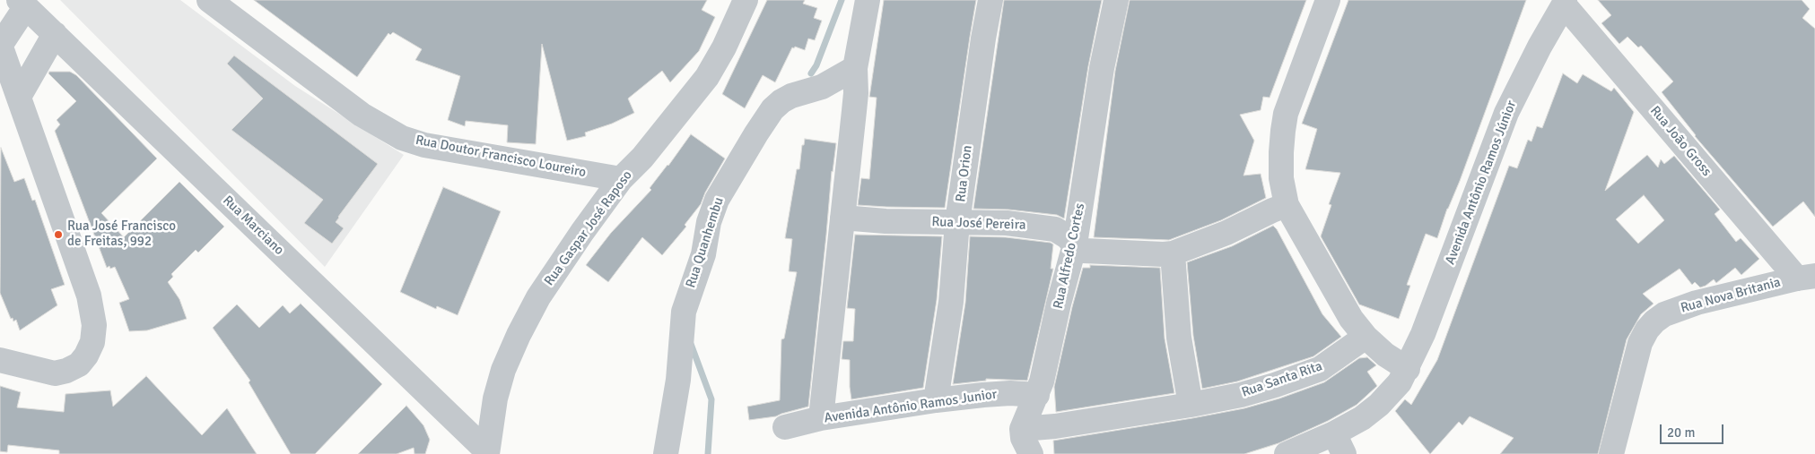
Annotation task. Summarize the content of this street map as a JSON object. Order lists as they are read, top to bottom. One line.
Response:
{"streets":{"street":["Rua João Gross","Rua Doutor Francisco Loureiro","Rua Orion","Avenida Antônio Ramos Júnior","Rua José Pereira","Rua Marciano","Rua Gaspar José Raposo","Rua Quanhembu","Rua Alfredo Cortes","Rua Nova Britania","Rua Santa Rita","Avenida Antônio Ramos Junior"]},"crossings":[["Rua João Gross","Avenida Antônio Ramos Júnior"],["Rua João Gross","Rua Nova Britania"],["Rua Doutor Francisco Loureiro","Rua Gaspar José Raposo"],["Rua Orion","Rua José Pereira"],["Rua Orion","Avenida Antônio Ramos Junior"],["Rua José Pereira","Rua Alfredo Cortes"],["Rua Marciano","Rua Gaspar José Raposo"],["Rua Alfredo Cortes","Rua Santa Rita"],["Rua Alfredo Cortes","Avenida Antônio Ramos Junior"]],"places":["Rua José Francisco de Freitas, 992"],"scale_bar":"20 m"}
